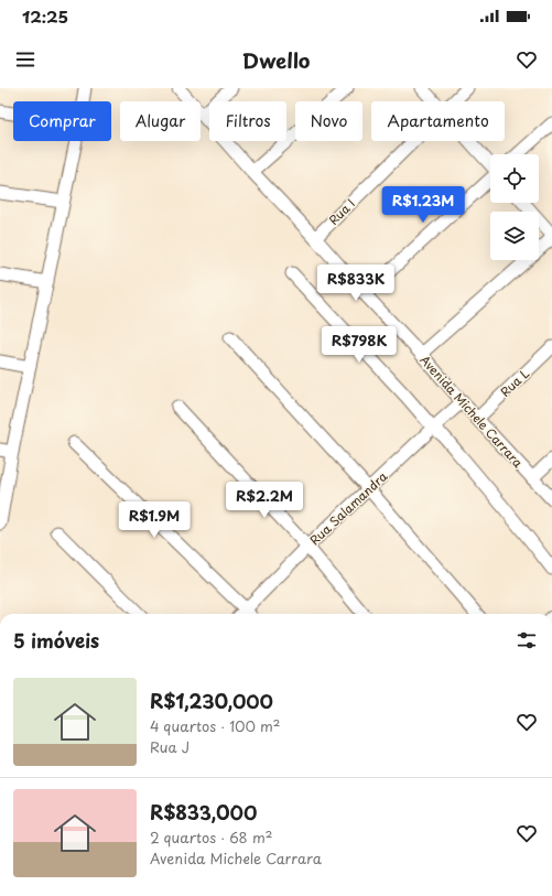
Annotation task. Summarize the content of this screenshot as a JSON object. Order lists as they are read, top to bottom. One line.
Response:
{"streets":{"street":["Rua I","Rua L","Avenida Michele Carrara","Rua Salamandra"]},"crossings":[["Rua I","Avenida Michele Carrara"],["Rua L","Avenida Michele Carrara"],["Avenida Michele Carrara","Rua Salamandra"]],"page":{"status":"12:25","header":"Dwello","chip":["Comprar","Alugar","Filtros","Novo","Apartamento"],"price":["R$1.23M","R$833K","R$798K","R$2.2M","R$1.9M"],"heading":"5 imóveis","list":[{"name":"R$1,230,000","note":"4 quartos · 100 m² · Rua J"},{"name":"R$833,000","note":"2 quartos · 68 m² · Avenida Michele Carrara"}]}}
